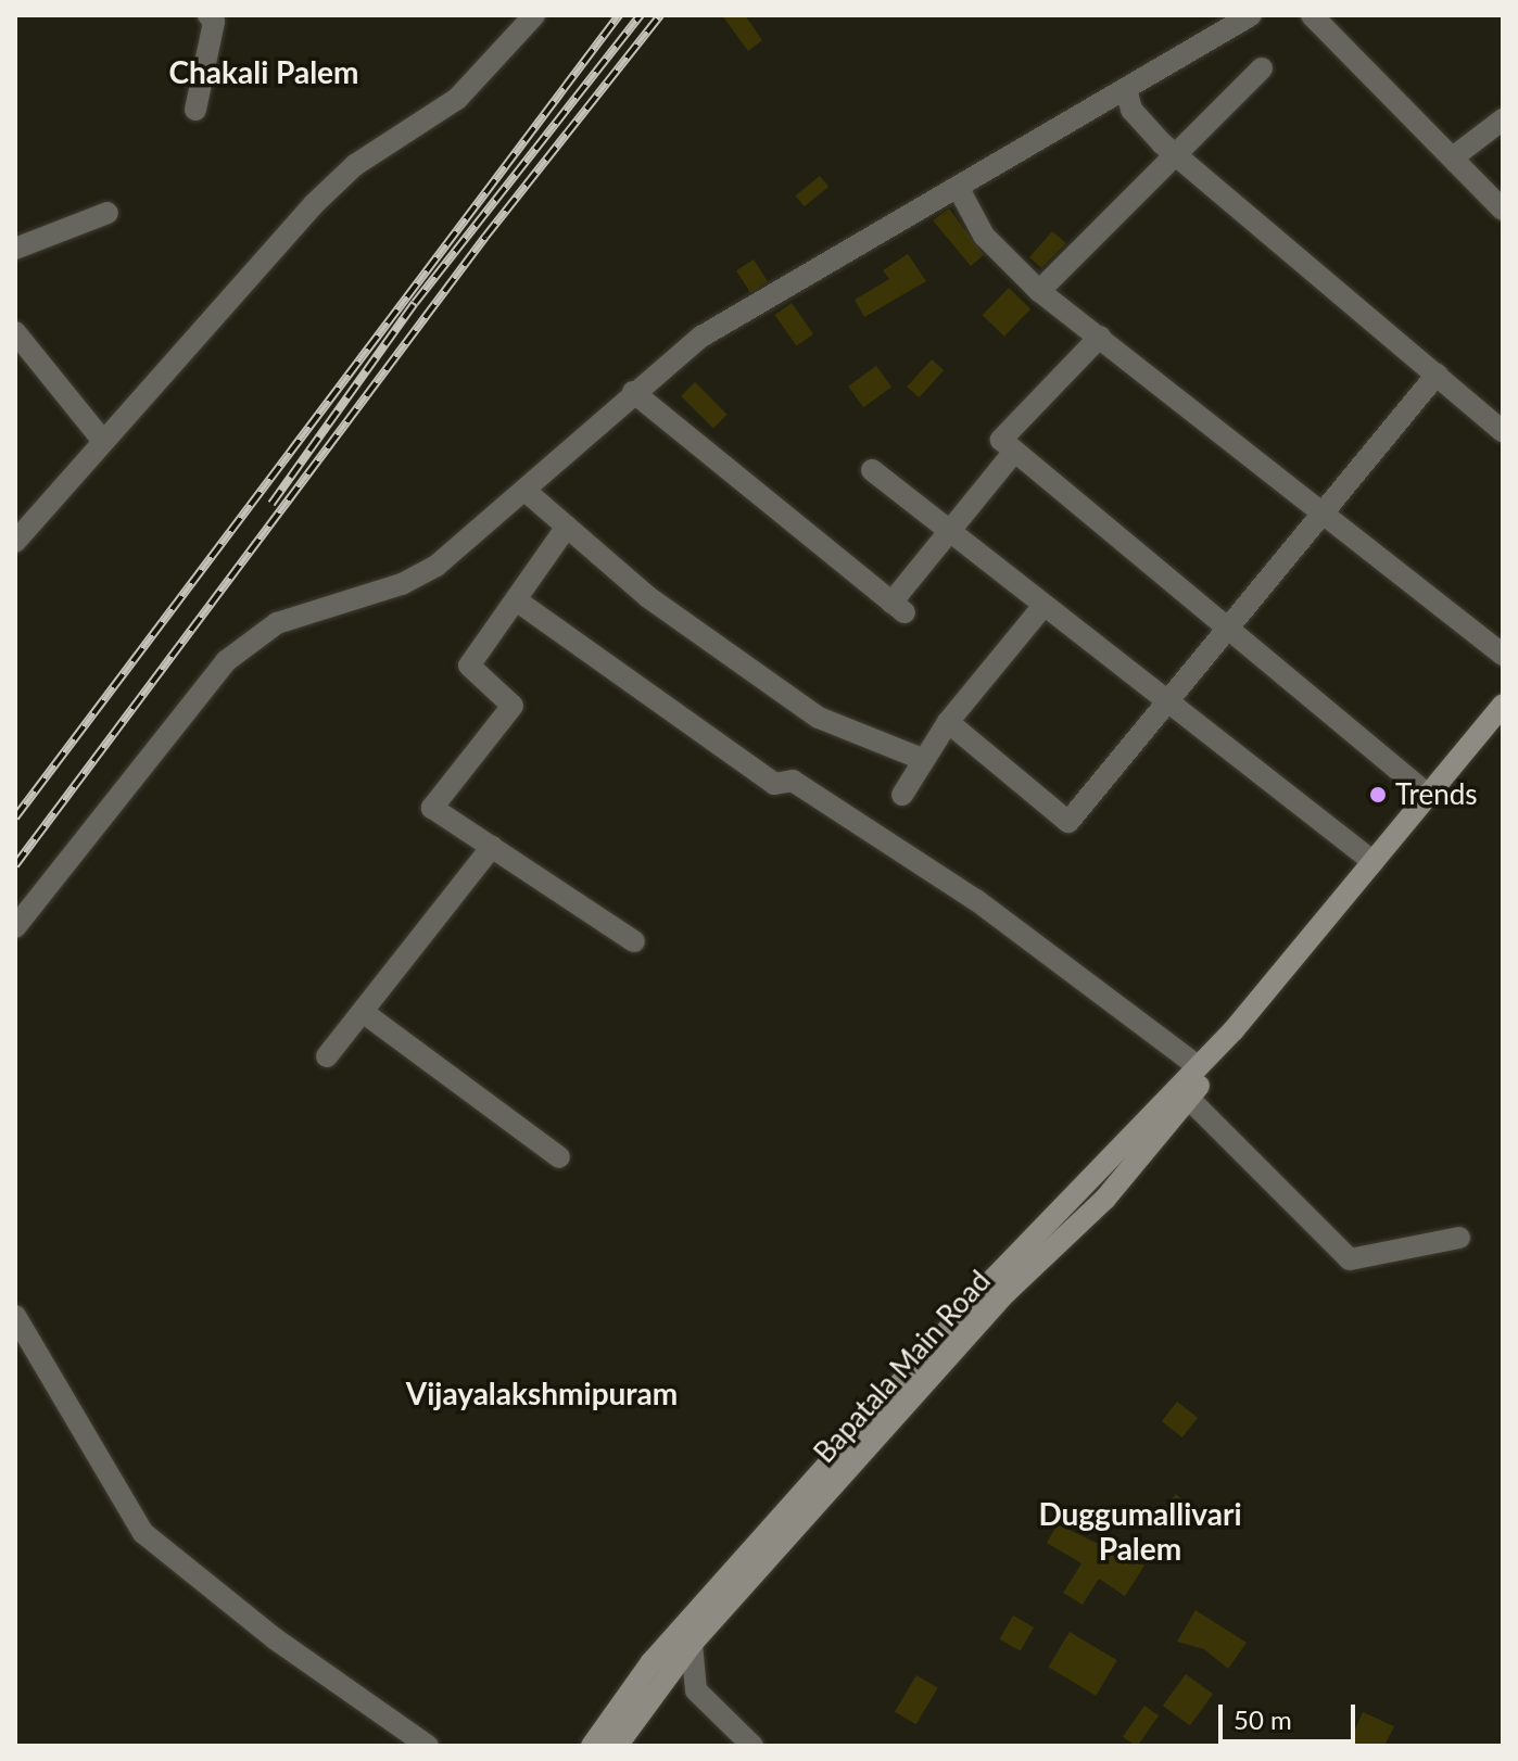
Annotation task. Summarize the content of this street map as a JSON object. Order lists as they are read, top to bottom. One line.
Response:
{"streets":{"main road":["Bapatala Main Road"]},"districts":["Chakali Palem","Vijayalakshmipuram","Duggumallivari Palem"],"places":["Trends"],"scale_bar":"50 m"}
